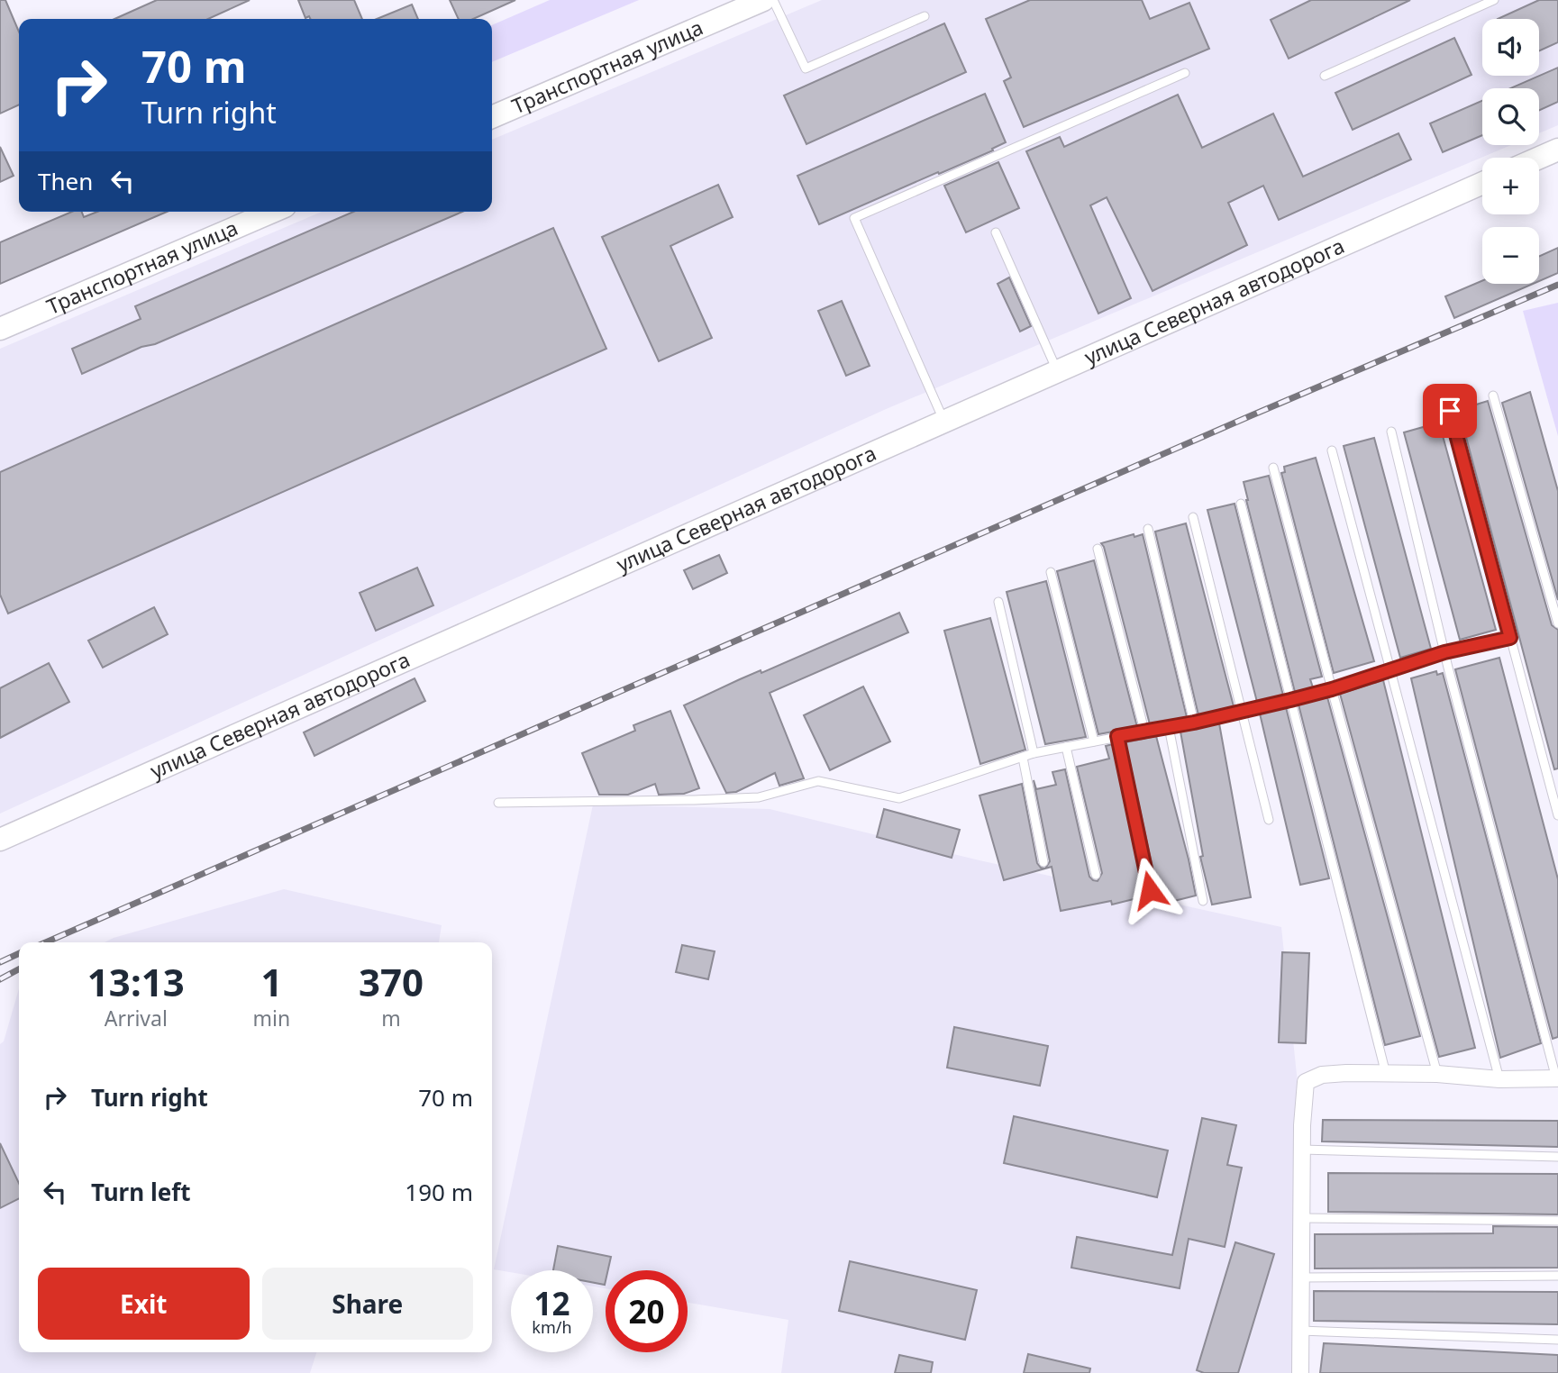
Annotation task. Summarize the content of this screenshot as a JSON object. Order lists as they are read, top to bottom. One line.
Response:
{"streets":{"main road":["Транспортная улица","улица Северная автодорога"]},"page":{"map_buttons":["+","−"],"turn":["70 m","Turn right"],"then":"Then","eta":["13:13","Arrival","1","min","370","m"],"list":[{"name":"Turn right","value":"70 m"},{"name":"Turn left","value":"190 m"}],"buttons":["Exit","Share"],"speed":"12 km/h","limit":"20"}}
